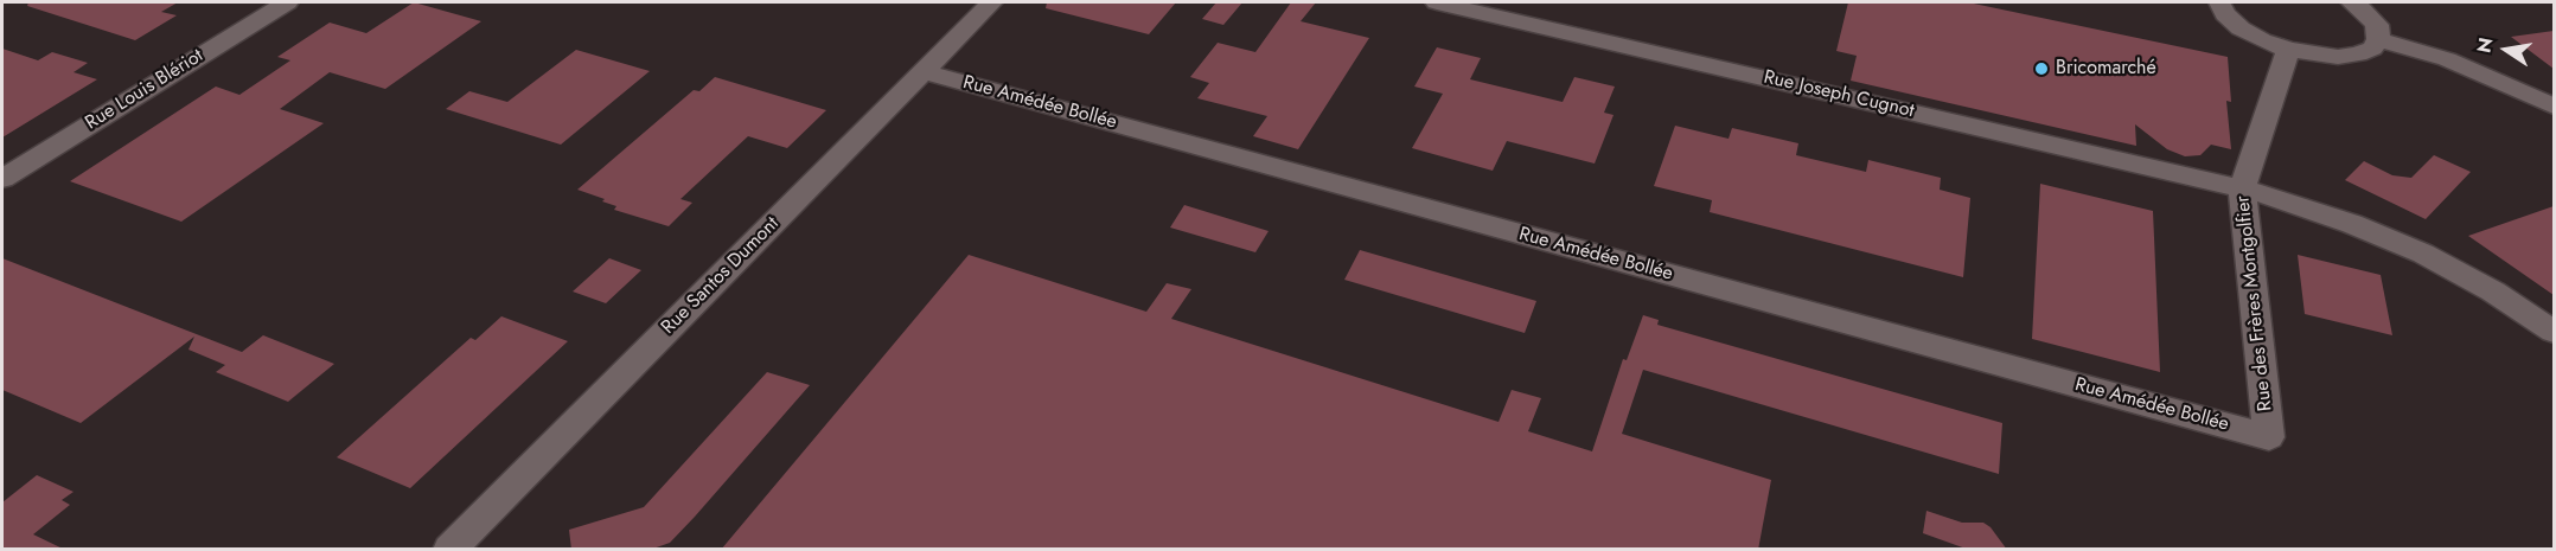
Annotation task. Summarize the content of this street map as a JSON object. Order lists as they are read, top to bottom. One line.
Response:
{"streets":{"street":["Rue Louis Blériot","Rue Joseph Cugnot","Rue Amédée Bollée","Rue Santos Dumont","Rue des Frères Montgolfier"]},"crossings":[["Rue Joseph Cugnot","Rue des Frères Montgolfier"],["Rue Amédée Bollée","Rue Santos Dumont"],["Rue Amédée Bollée","Rue des Frères Montgolfier"]],"places":["Bricomarché"],"north":"left"}
